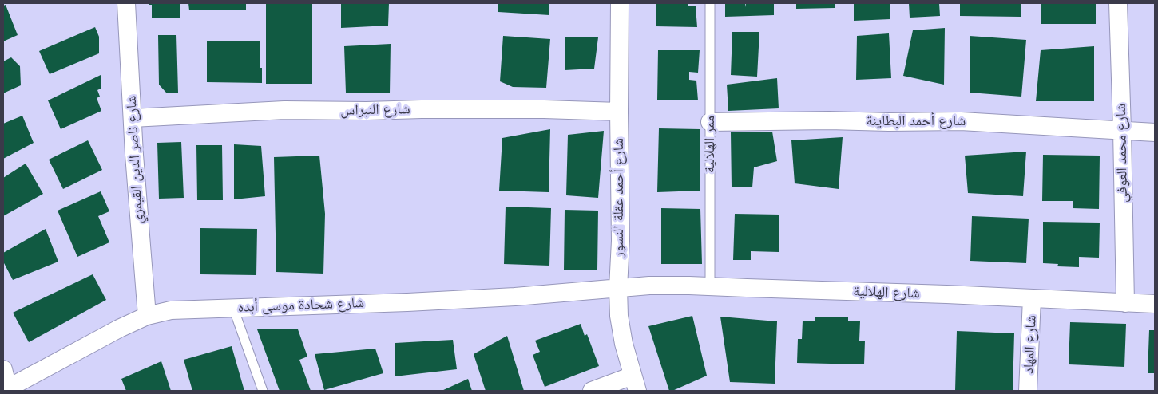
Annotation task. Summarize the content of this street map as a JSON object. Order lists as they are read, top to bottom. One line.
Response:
{"streets":{"street":["شارع النبراس","شارع أحمد البطاينة","شارع محمد العوفي","شارع ناصر الدين القيمري","شارع أحمد عقلة النسور","شارع الهلالية","شارع شحادة موسى أبده","شارع المهاد"],"lane":["ممر الهلالية"]},"crossings":[["شارع النبراس","شارع ناصر الدين القيمري"],["شارع النبراس","شارع أحمد عقلة النسور"],["شارع أحمد البطاينة","ممر الهلالية"],["شارع أحمد البطاينة","شارع محمد العوفي"],["ممر الهلالية","شارع الهلالية"],["شارع محمد العوفي","شارع الهلالية"],["شارع ناصر الدين القيمري","شارع شحادة موسى أبده"],["شارع أحمد عقلة النسور","شارع الهلالية"],["شارع أحمد عقلة النسور","شارع شحادة موسى أبده"],["شارع الهلالية","شارع شحادة موسى أبده"],["شارع الهلالية","شارع المهاد"]]}
